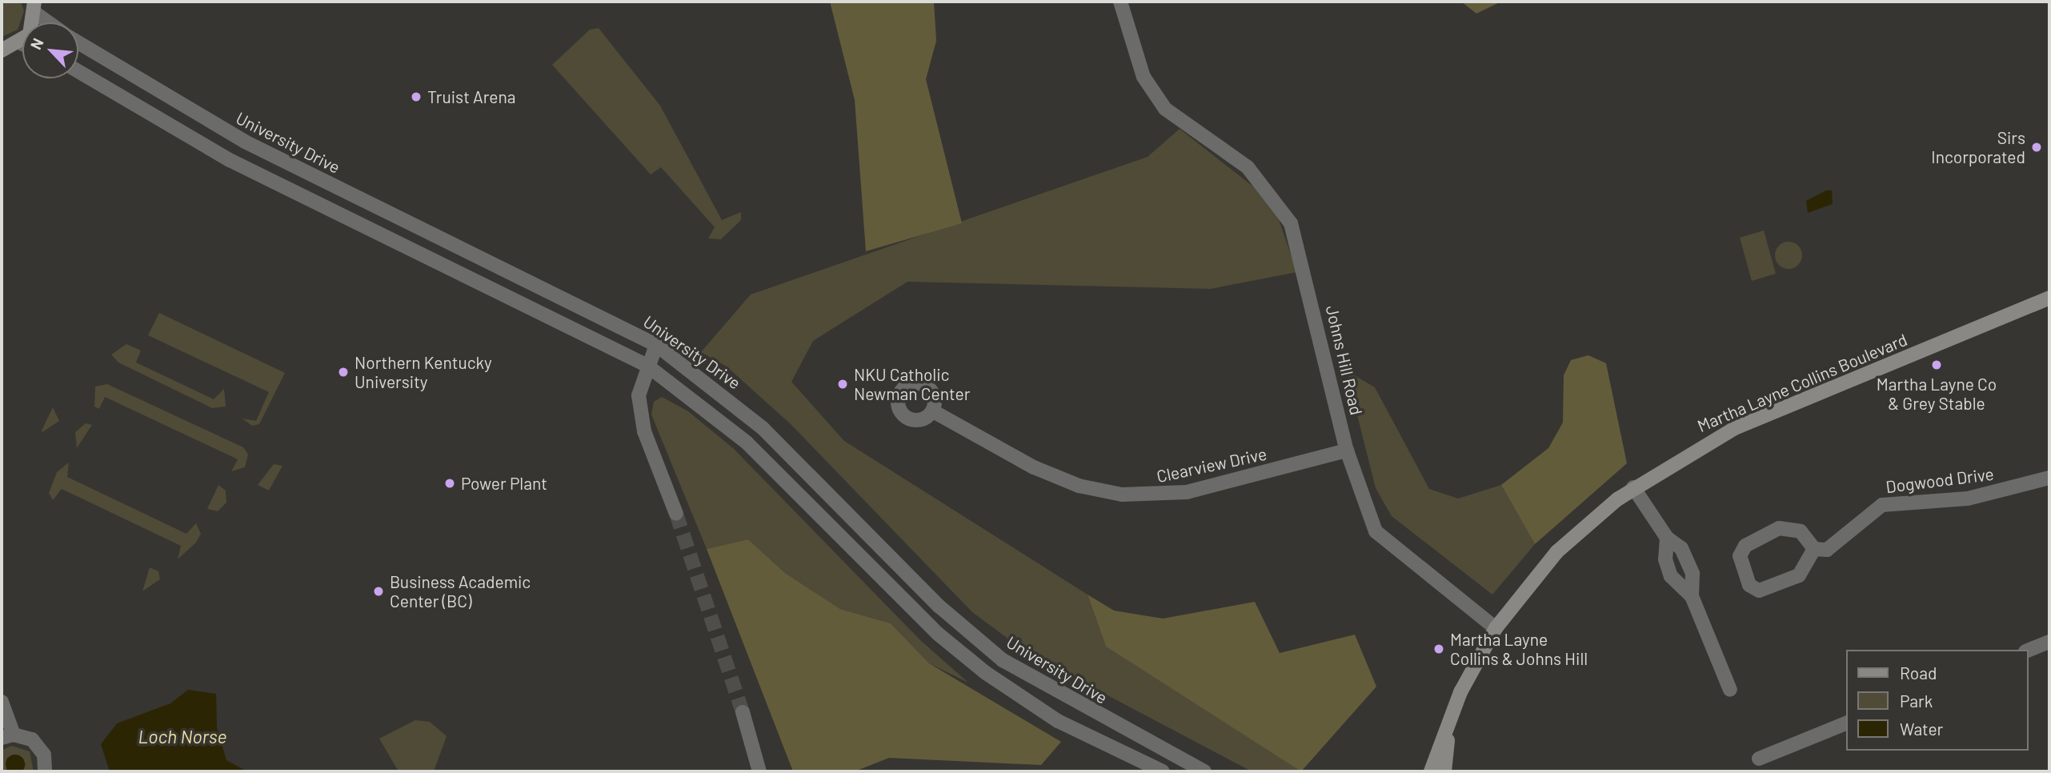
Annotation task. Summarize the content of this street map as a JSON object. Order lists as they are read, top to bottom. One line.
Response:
{"streets":{"main road":["University Drive","Martha Layne Collins Boulevard"],"street":["Johns Hill Road","Clearview Drive","Dogwood Drive"]},"crossings":[["Johns Hill Road","Martha Layne Collins Boulevard"],["Johns Hill Road","Clearview Drive"]],"water":["Loch Norse"],"places":["Truist Arena","Sirs Incorporated","Martha Layne Co & Grey Stable","Northern Kentucky University","NKU Catholic Newman Center","Power Plant","Business Academic Center (BC)","Martha Layne Collins & Johns Hill"],"legend":["Road","Park","Water"],"north":"top left"}
